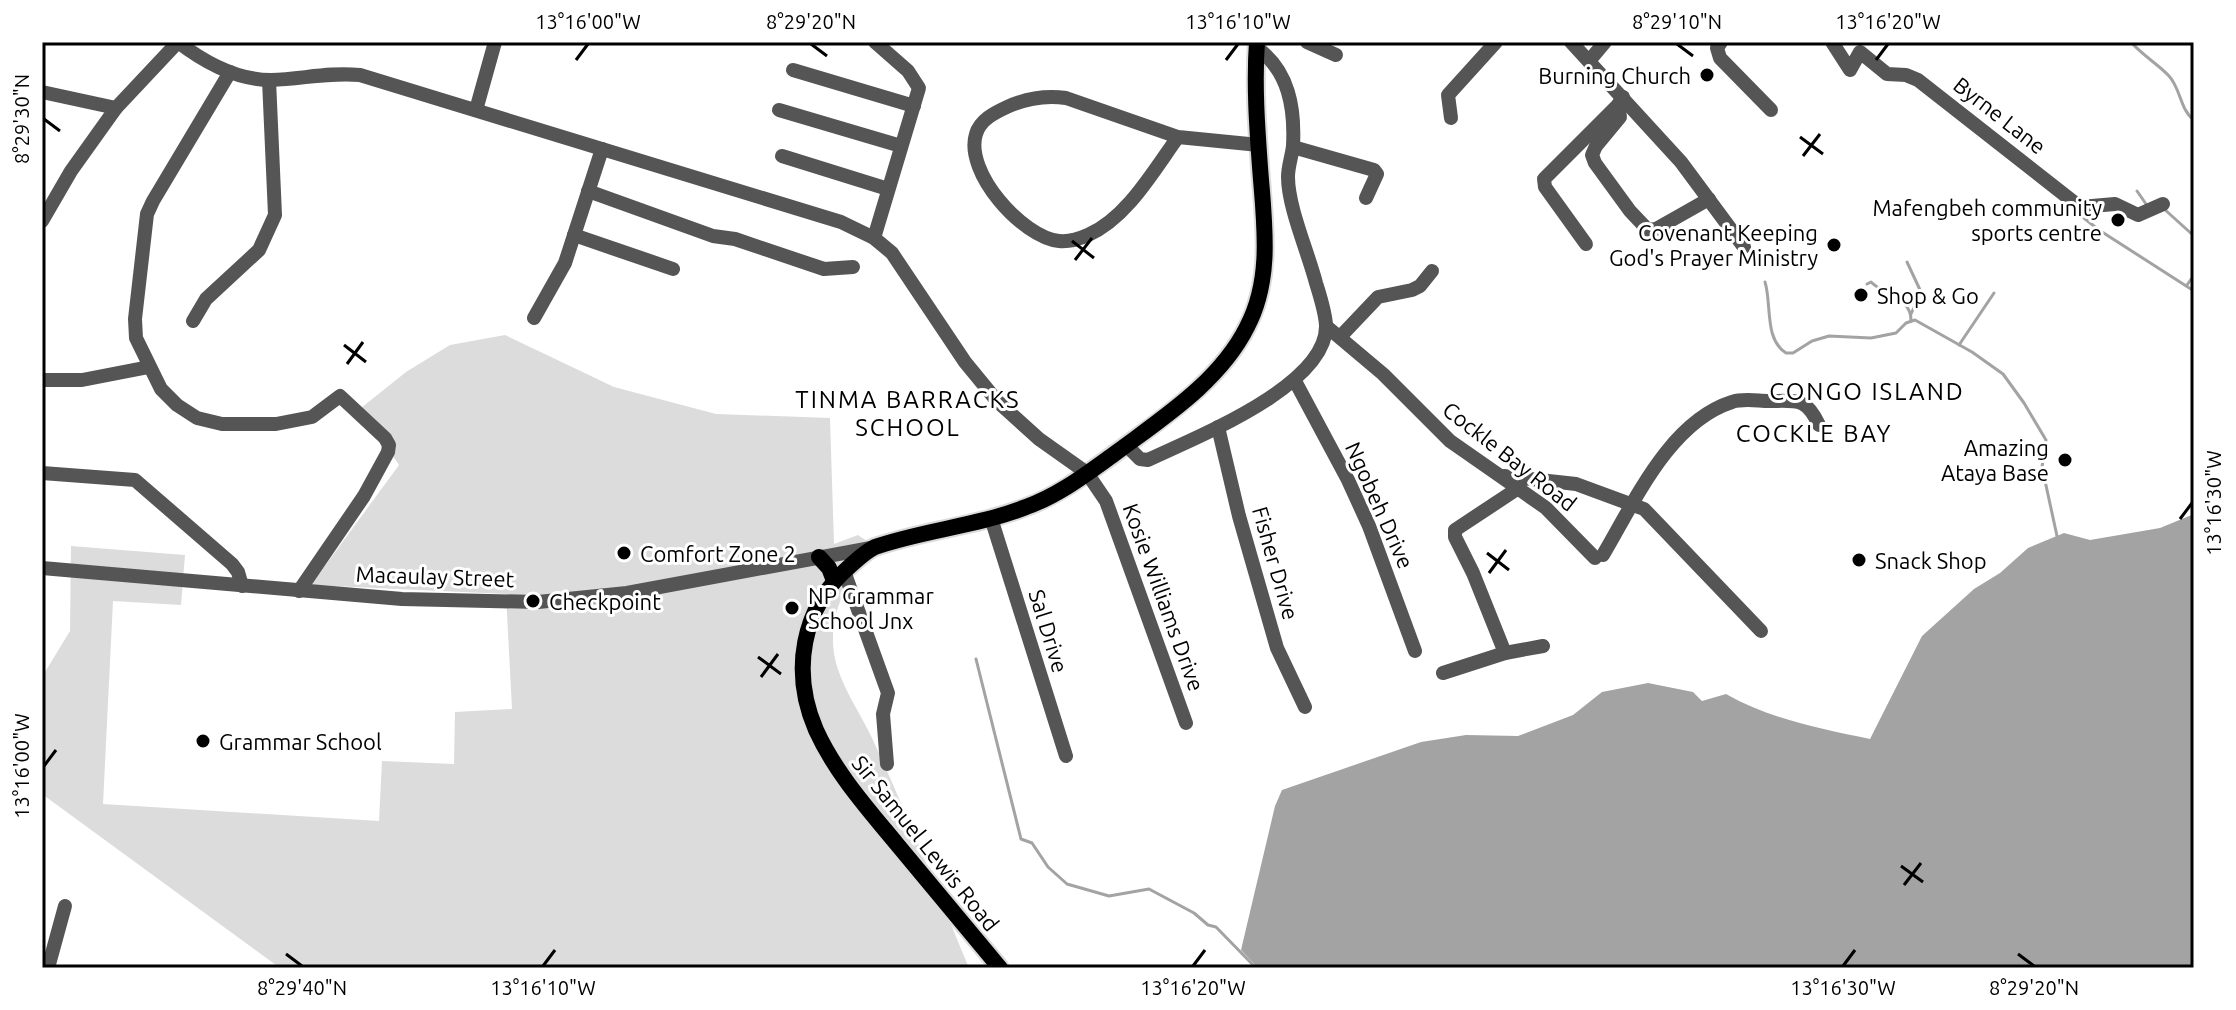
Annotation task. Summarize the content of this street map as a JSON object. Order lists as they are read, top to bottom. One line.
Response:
{"streets":{"main road":["Sir Samuel Lewis Road"],"street":["Byrne Lane","Cockle Bay Road","Ngobeh Drive","Fisher Drive","Macaulay Street","Kosie Williams Drive","Sal Drive"]},"crossings":[["Macaulay Street","Sir Samuel Lewis Road"],["Kosie Williams Drive","Sir Samuel Lewis Road"],["Sal Drive","Sir Samuel Lewis Road"]],"districts":["CONGO ISLAND","TINMA BARRACKS SCHOOL","COCKLE BAY"],"places":["Burning Church","Mafengbeh community sports centre","Covenant Keeping God's Prayer Ministry","Shop & Go","Amazing Ataya Base","Comfort Zone 2","Snack Shop","Checkpoint","NP Grammar School Jnx","Grammar School"],"coordinates":["13°16'00\"W","8°29'20\"N","13°16'10\"W","8°29'10\"N","13°16'20\"W","8°29'30\"N","13°16'30\"W","8°29'40\"N"]}
